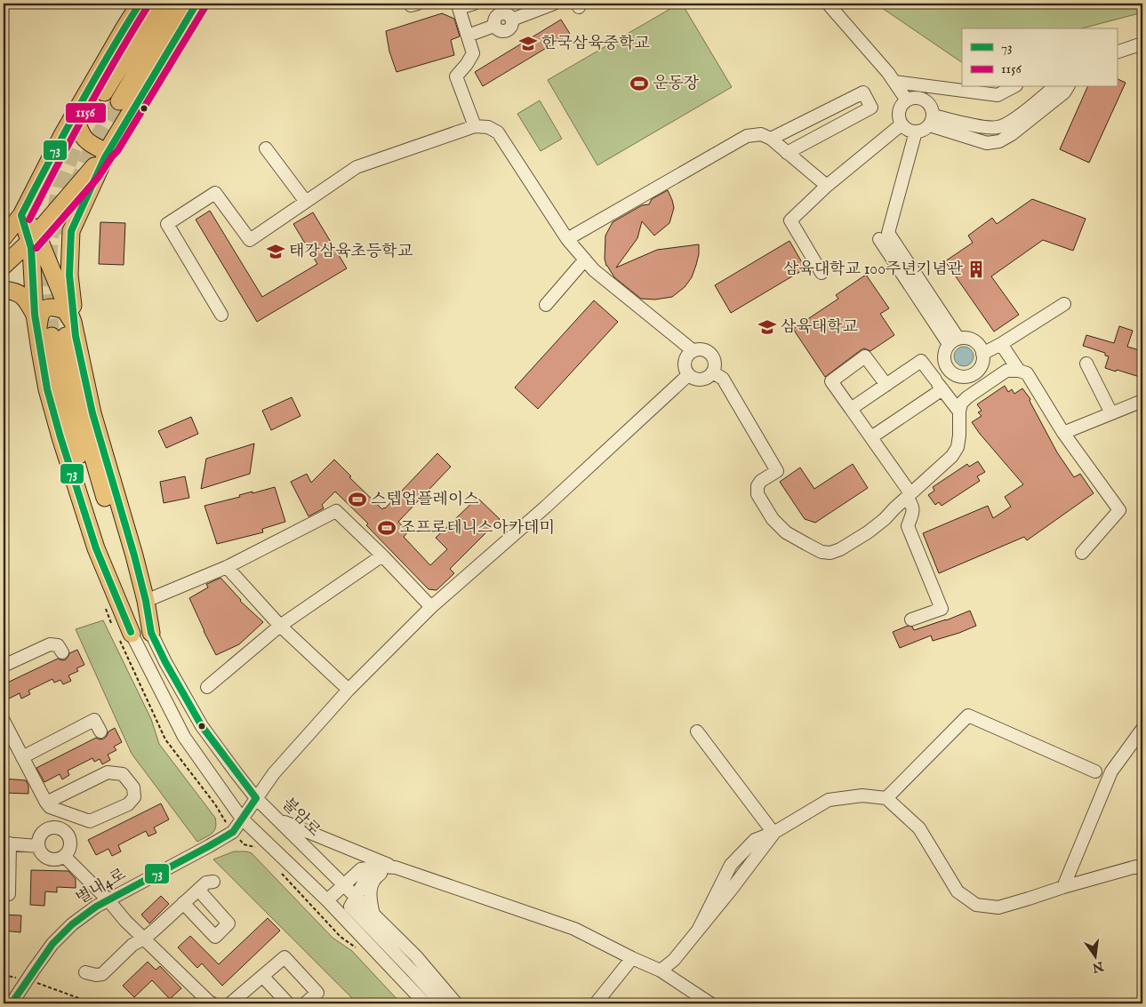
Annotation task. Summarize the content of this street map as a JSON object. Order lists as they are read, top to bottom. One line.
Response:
{"streets":{"street":["불암로","별내4로"]},"crossings":[["불암로","별내4로"]],"places":{"school or university":["한국삼육중학교","태강삼육초등학교","삼육대학교"],"sports":["운동장","스텝업플레이스","조프로테니스아카데미"],"building":["삼육대학교 100주년기념관"]},"lines":["transit line 73","transit line 1156"],"legend":["73","1156"],"north":"bottom"}
